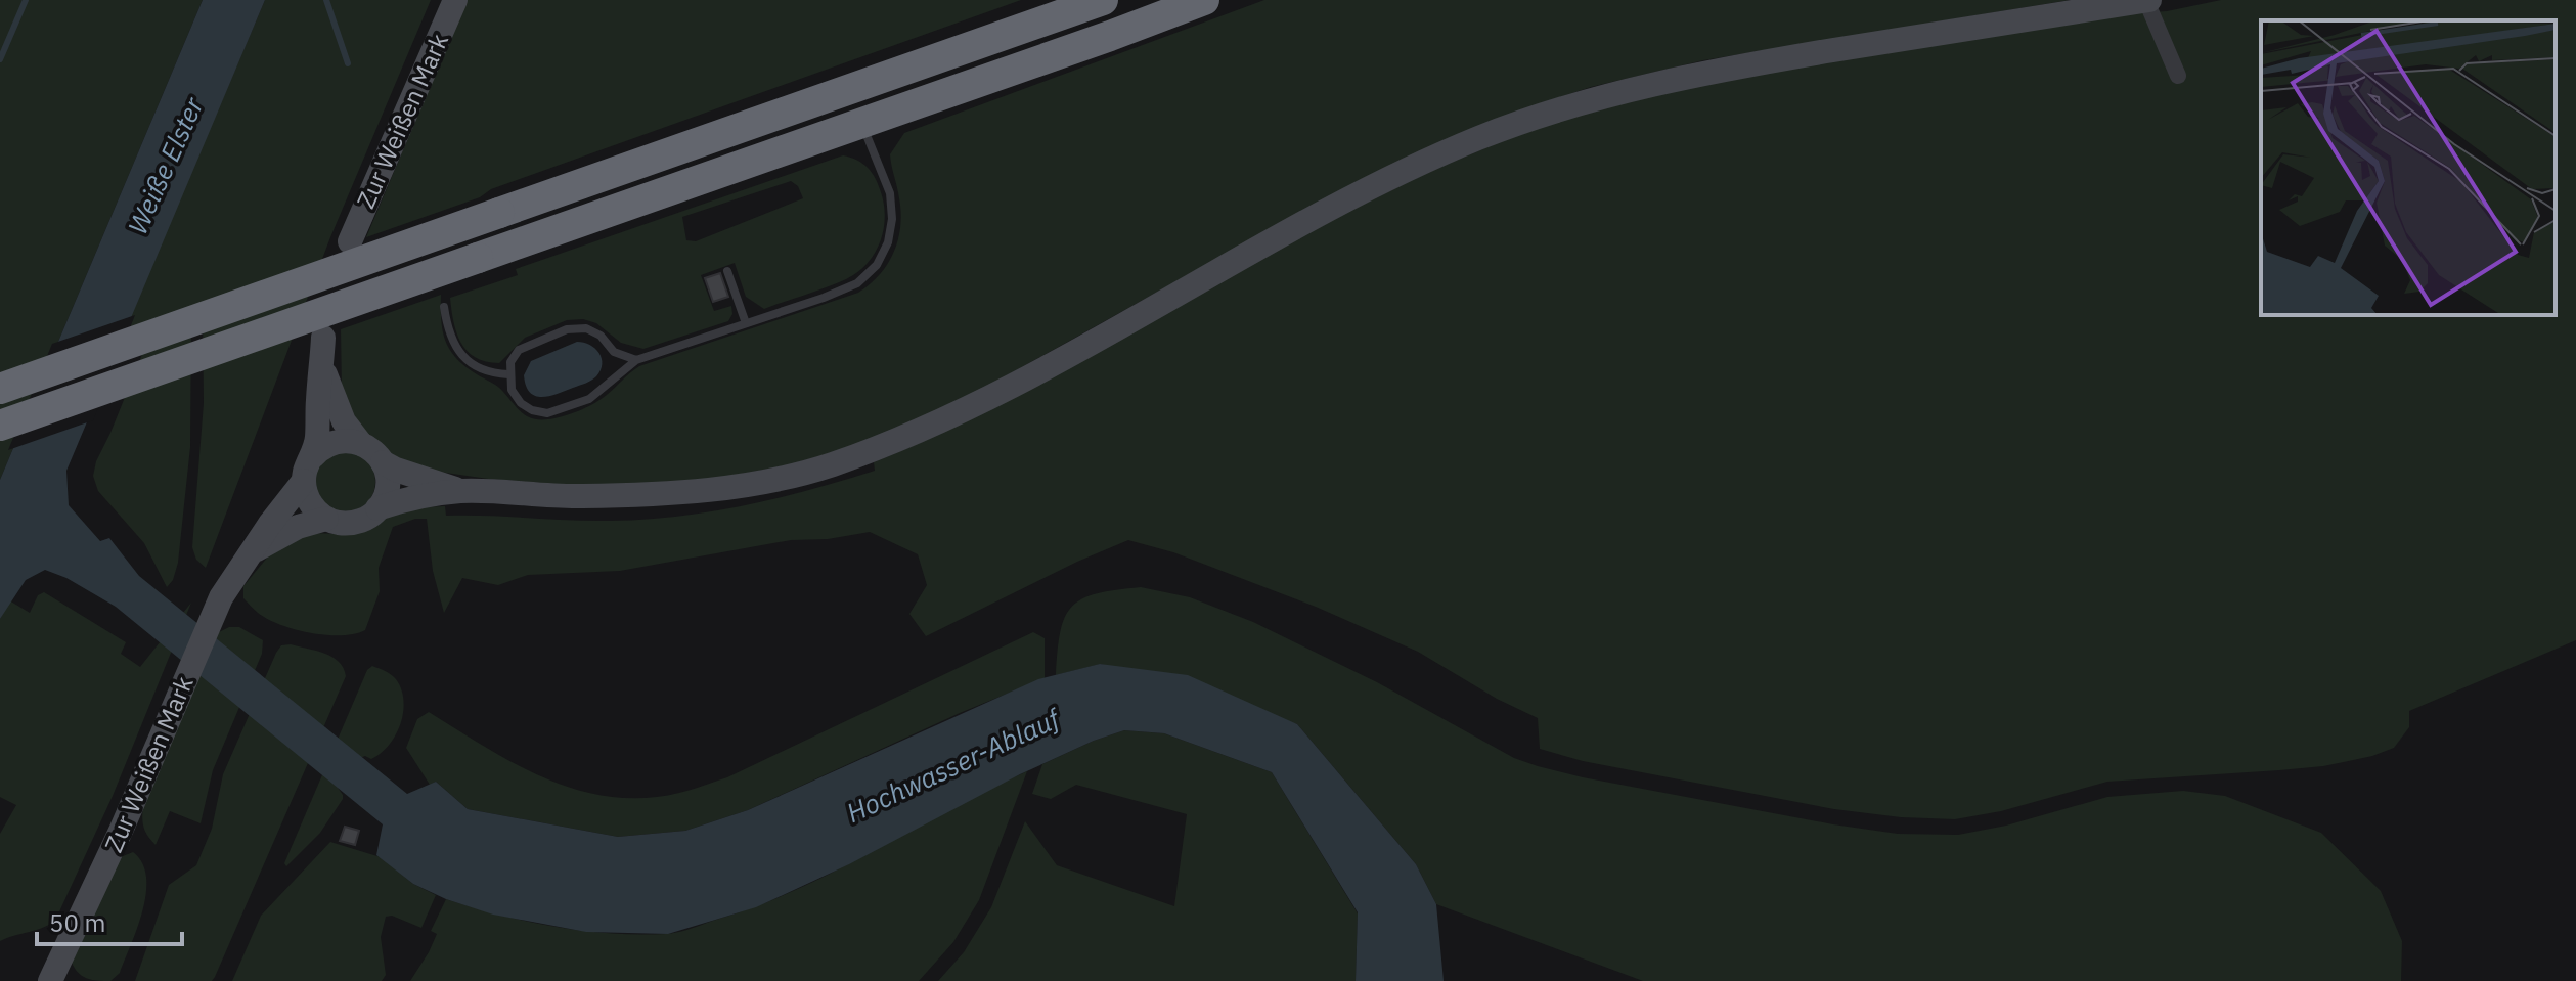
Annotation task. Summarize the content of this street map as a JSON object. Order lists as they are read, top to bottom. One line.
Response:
{"streets":{"main road":["Zur Weißen Mark"]},"water":["Weiße Elster","Hochwasser-Ablauf"],"scale_bar":"50 m"}
